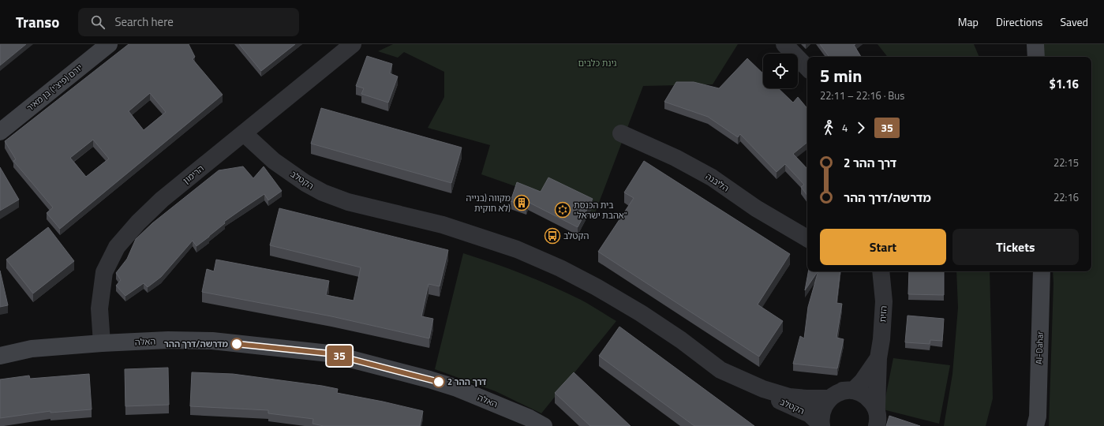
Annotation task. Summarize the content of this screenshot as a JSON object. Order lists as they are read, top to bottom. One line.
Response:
{"streets":{"street":["יורם (פיצ'י) בן מאיר","הרימון","הקטלב","הליבנה","הזית","האלה","Al-Dahar"]},"crossings":[["הרימון","הקטלב"],["הרימון","האלה"],["הקטלב","הזית"]],"parks":["גינת כלבים"],"places":{"building":["מקווה (בנייה לא חוקית)"],"synagogue":["בית הכנסת \"אהבת ישראל\""],"bus stop":["הקטלב"],"other":["מדרשה/דרך ההר","דרך ההר 2"]},"lines":["bus line 35"],"page":{"header":"Transo","search":"Search here","nav":["Map","Directions","Saved"],"on_map":"35","heading":["5 min","22:11 – 22:16 · Bus","$1.16"],"legs":["4","35"],"list":[{"name":"דרך ההר 2","value":"22:15"},{"name":"מדרשה/דרך ההר","value":"22:16"}],"buttons":["Start","Tickets"]}}
